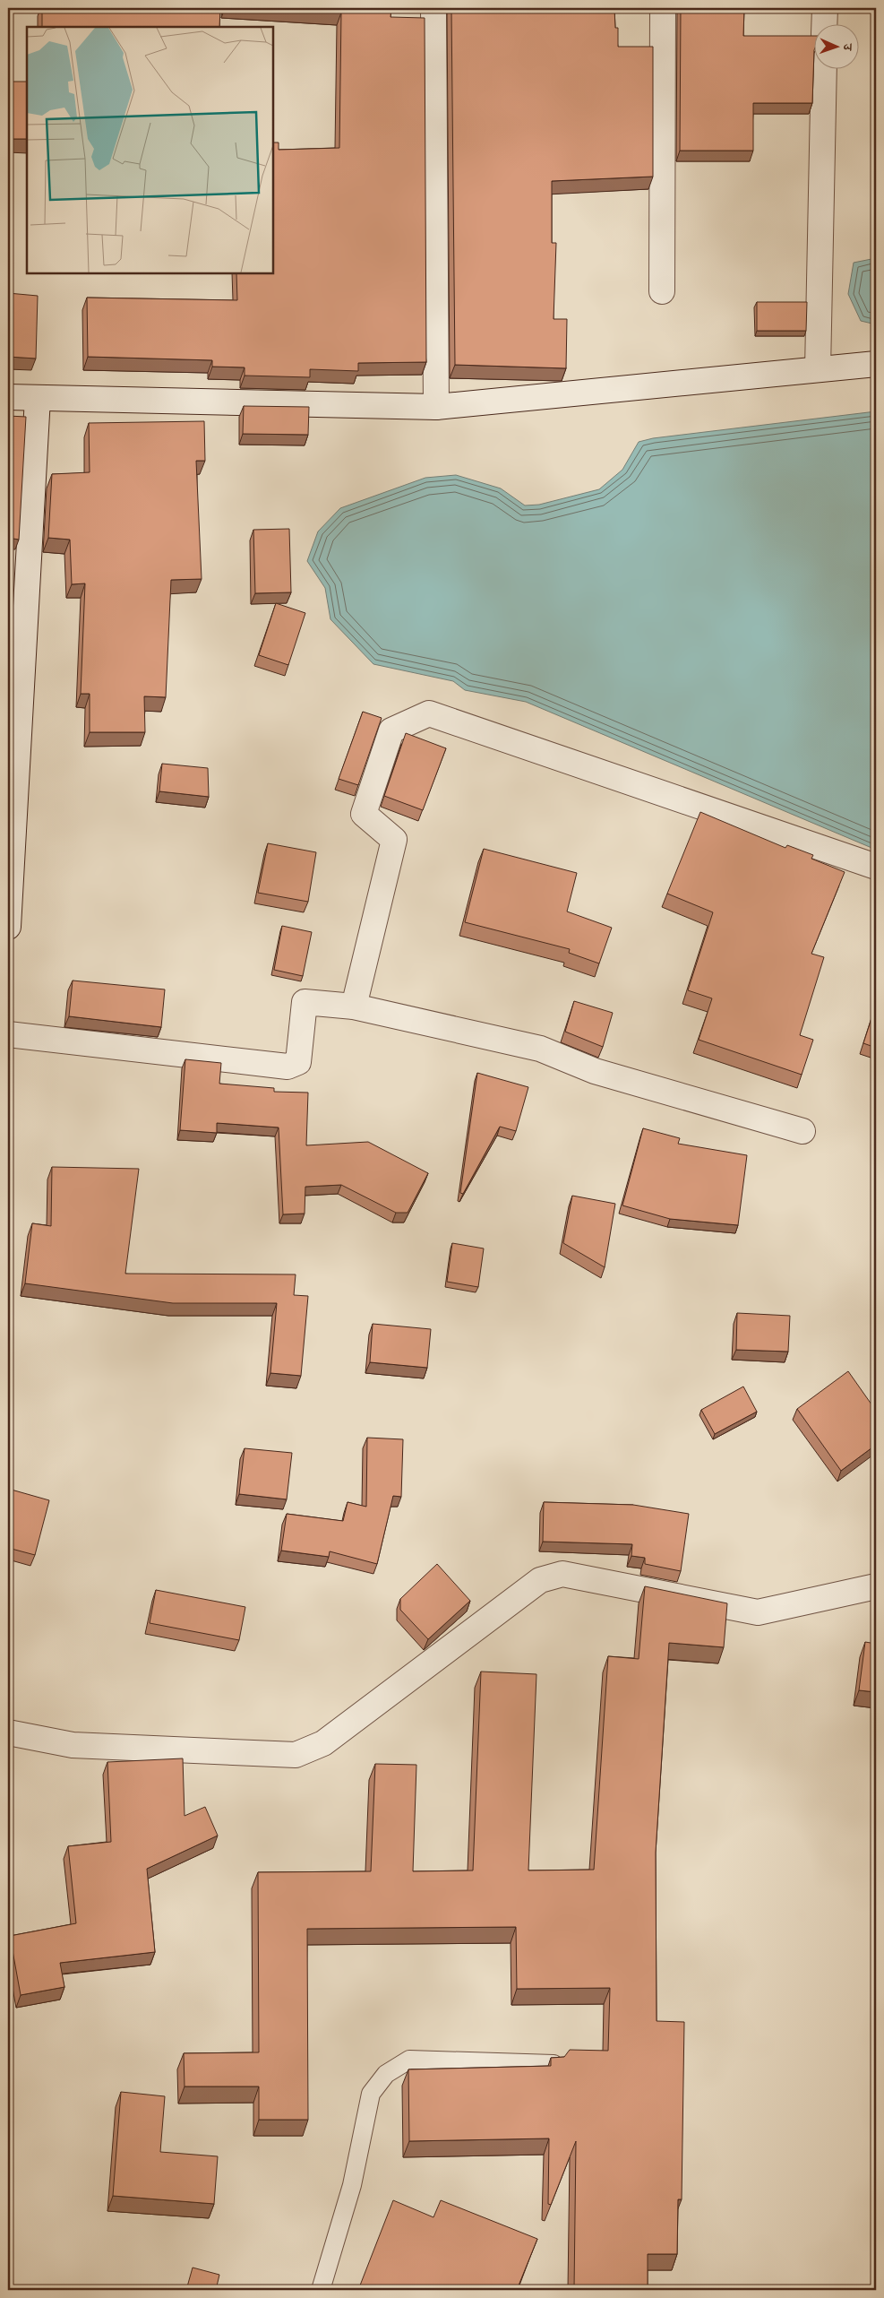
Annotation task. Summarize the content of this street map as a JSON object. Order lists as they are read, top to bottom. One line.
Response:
{"north":"right"}
